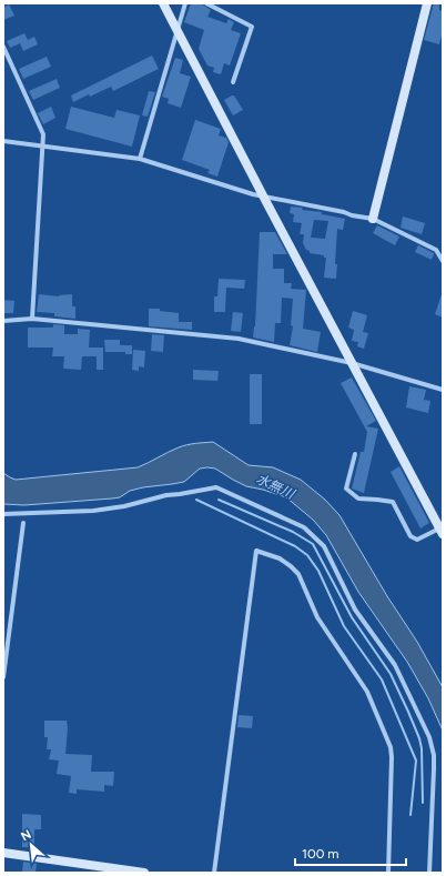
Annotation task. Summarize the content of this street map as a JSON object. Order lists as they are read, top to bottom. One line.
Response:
{"water":["水無川"],"scale_bar":"100 m","north":"top left"}
